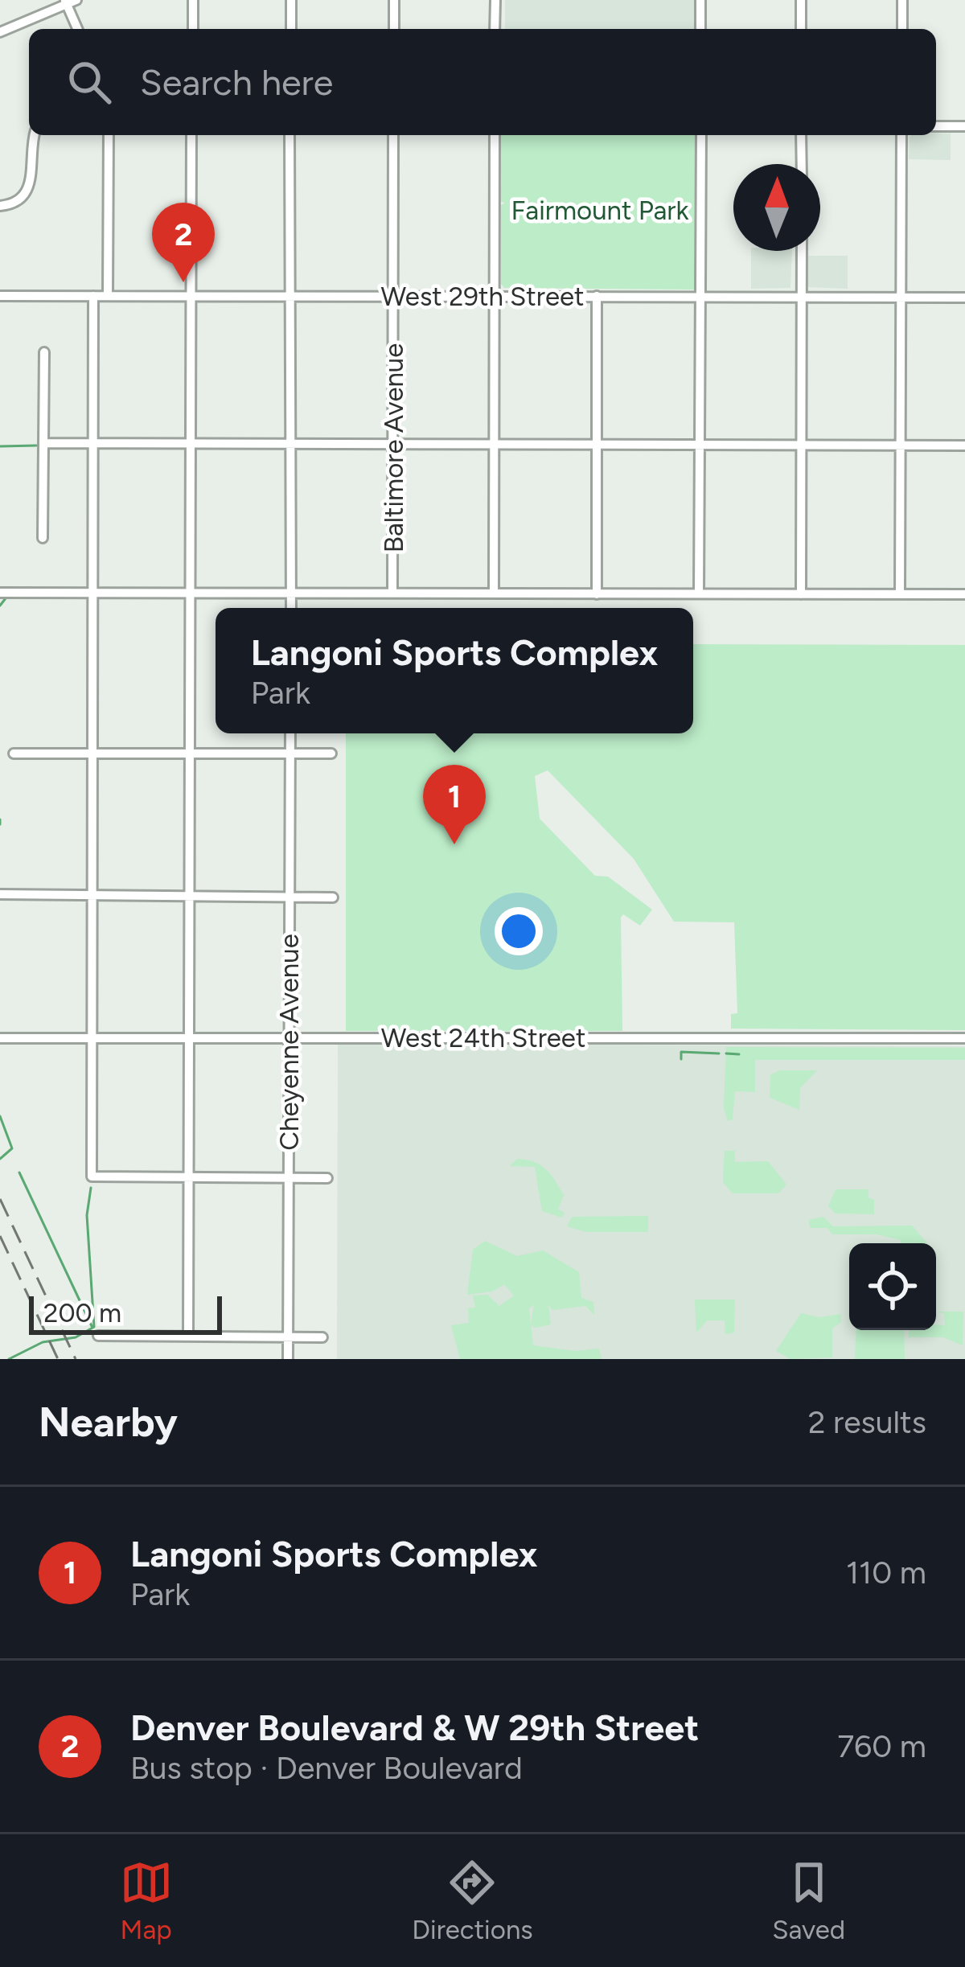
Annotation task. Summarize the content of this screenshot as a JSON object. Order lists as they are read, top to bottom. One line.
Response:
{"streets":{"street":["West 29th Street","Baltimore Avenue","West 24th Street","Cheyenne Avenue"]},"crossings":[["West 29th Street","Baltimore Avenue"],["West 24th Street","Cheyenne Avenue"]],"parks":["Fairmount Park"],"scale_bar":"200 m","north":"top","page":{"search":"Search here","pins":["2","1"],"popup":["Langoni Sports Complex","Park"],"scale":"200 m","heading":["Nearby","2 results"],"list":[{"mark":"1","name":"Langoni Sports Complex","note":"Park","value":"110 m"},{"mark":"2","name":"Denver Boulevard & W 29th Street","note":"Bus stop · Denver Boulevard","value":"760 m"}],"nav":["Map","Directions","Saved"]}}
